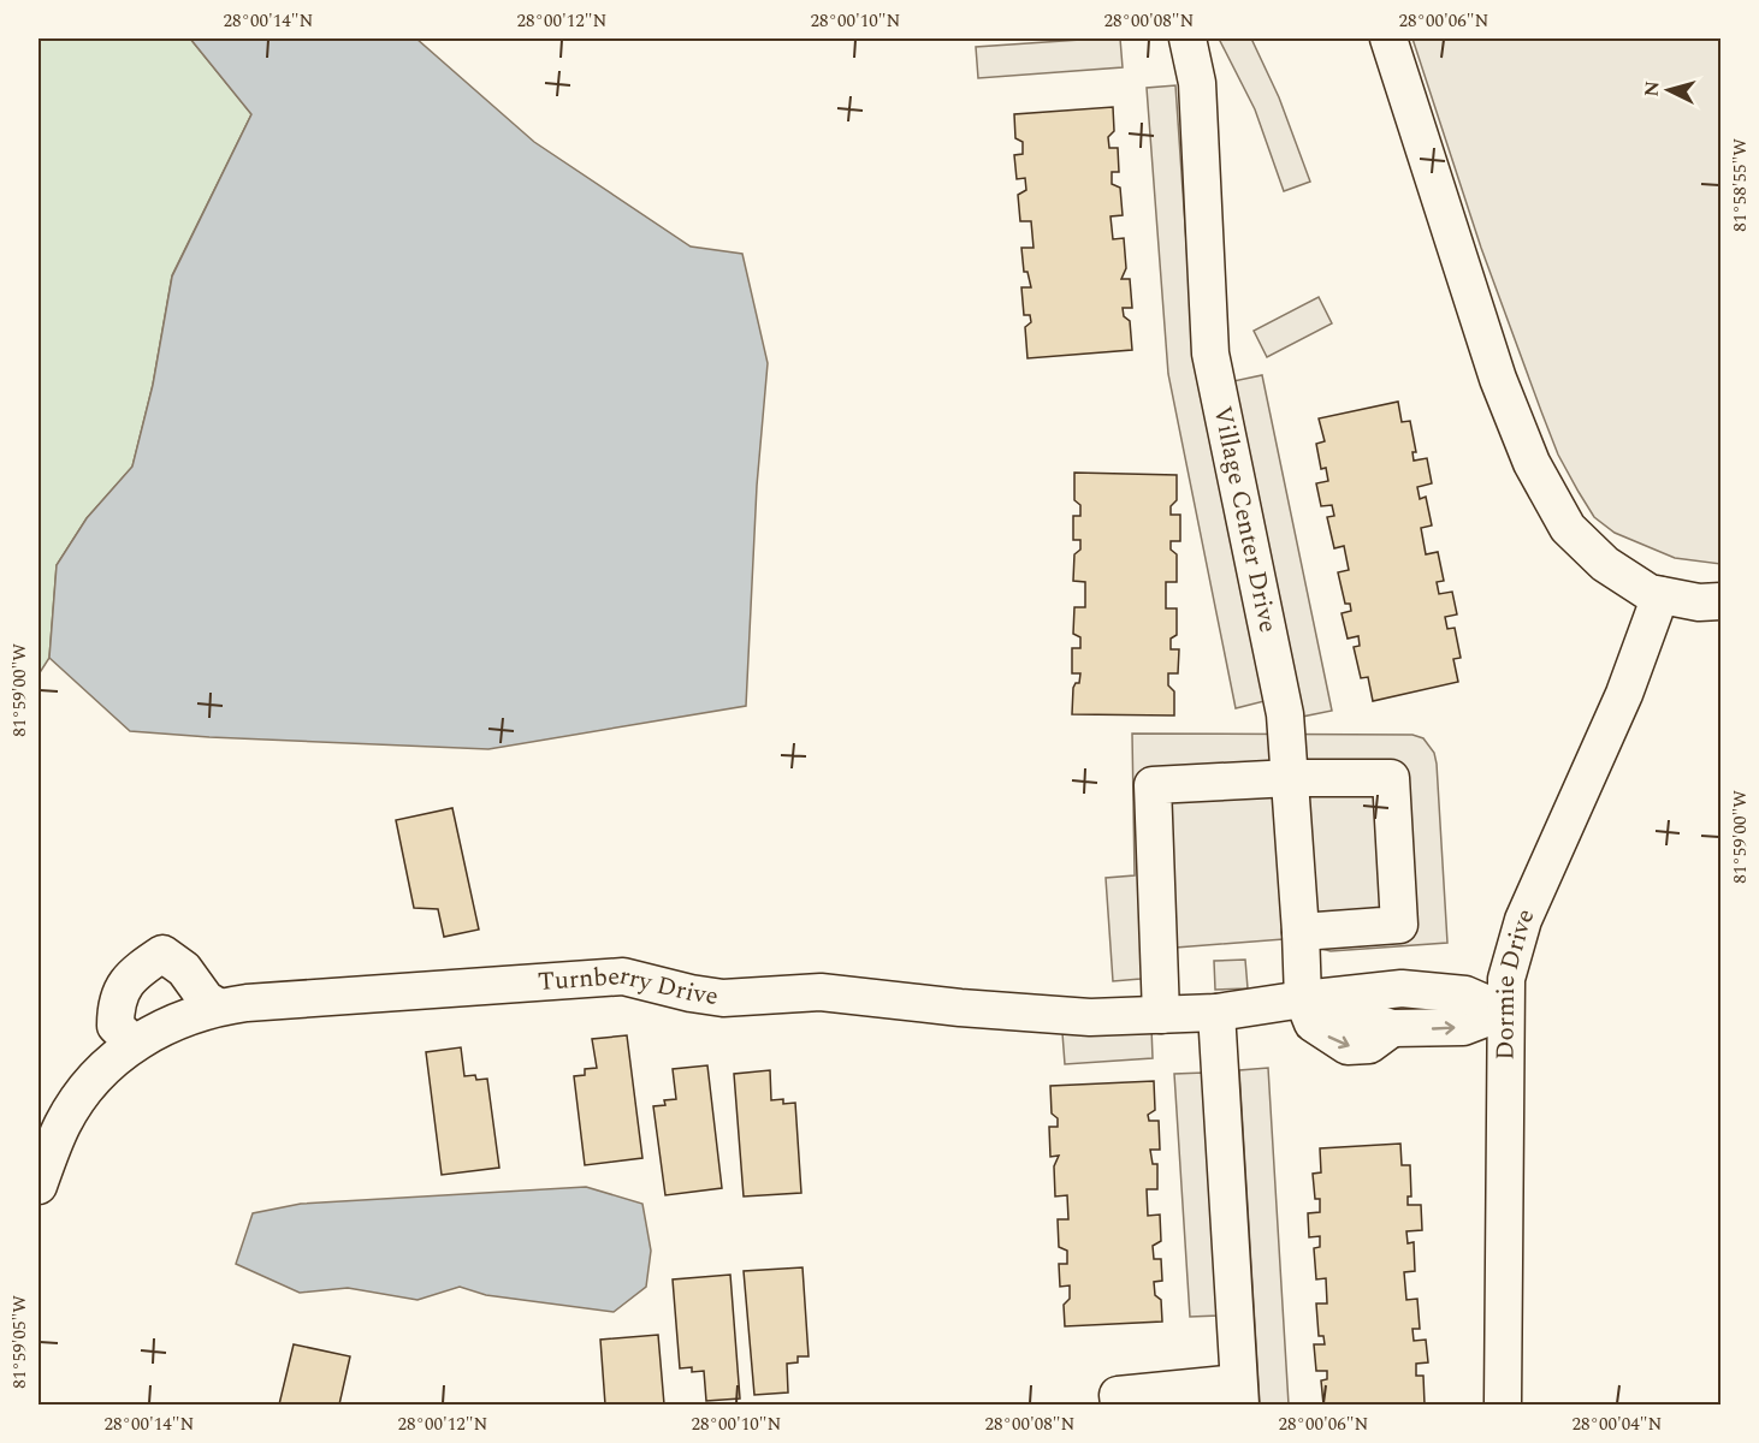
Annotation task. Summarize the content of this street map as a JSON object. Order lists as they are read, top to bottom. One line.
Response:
{"streets":{"street":["Village Center Drive","Dormie Drive","Turnberry Drive"]},"crossings":[["Village Center Drive","Turnberry Drive"],["Dormie Drive","Turnberry Drive"]],"north":"left","coordinates":["28°00'14\"N","28°00'12\"N","28°00'10\"N","28°00'08\"N","28°00'06\"N","81°58'55\"W","81°59'00\"W","81°59'05\"W","28°00'04\"N"]}
